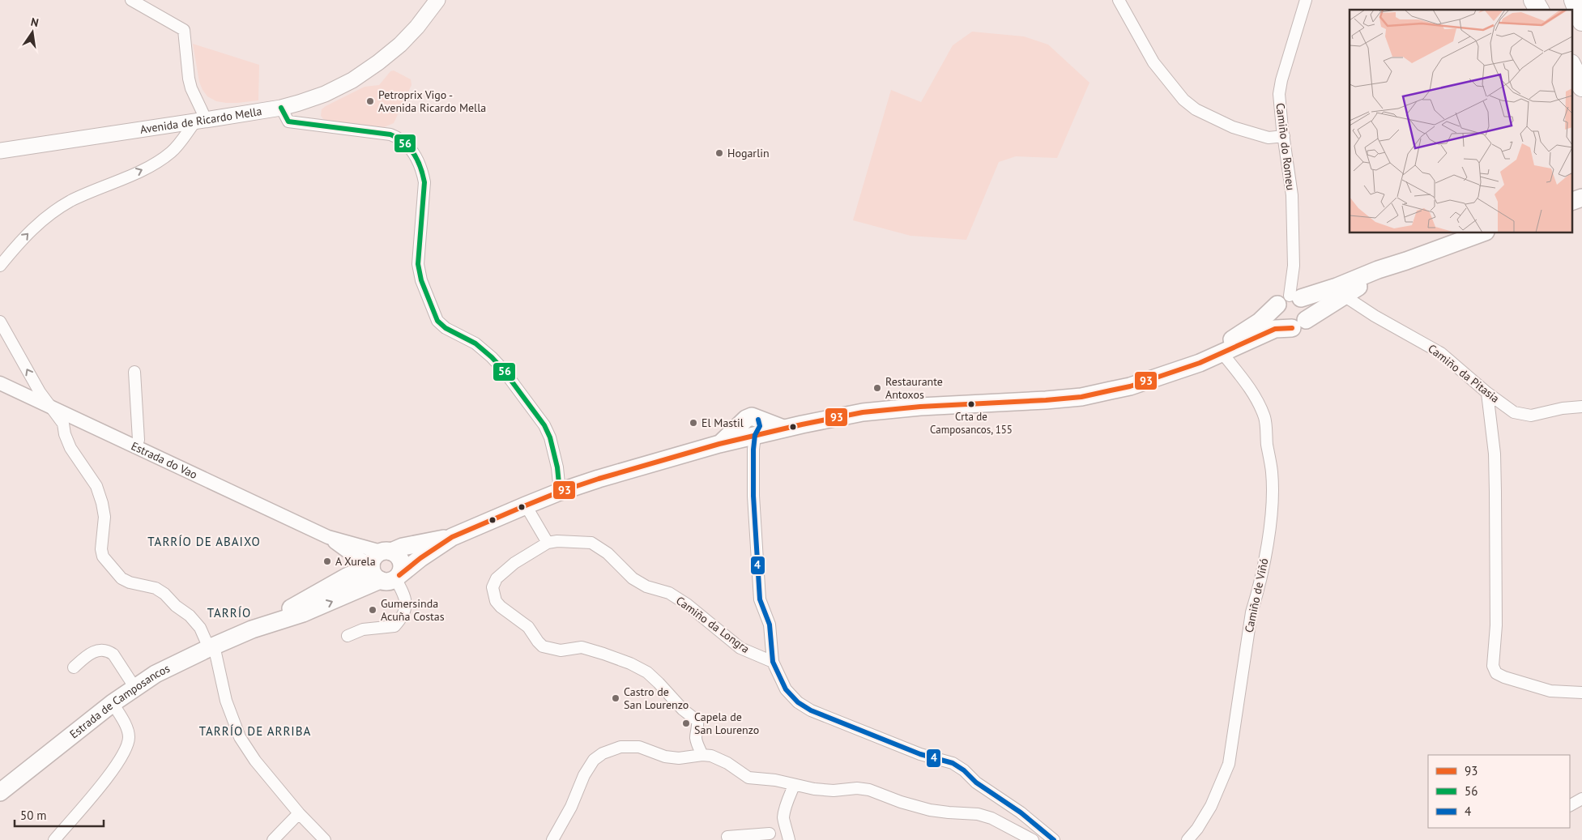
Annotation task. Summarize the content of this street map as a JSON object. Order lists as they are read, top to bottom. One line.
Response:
{"streets":{"main road":["Avenida de Ricardo Mella","Estrada de Camposancos"],"street":["Camiño do Romeu","Camiño da Pitasia","Estrada do Vao","Camiño de Viñó","Camiño da Longra"]},"crossings":[["Estrada do Vao","Estrada de Camposancos"]],"districts":["TARRÍO DE ABAIXO","TARRÍO","TARRÍO DE ARRIBA"],"places":["Petroprix Vigo - Avenida Ricardo Mella","Hogarlin","Restaurante Antoxos","Crta de Camposancos, 155","El Mastil","A Xurela","Gumersinda Acuña Costas","Castro de San Lourenzo","Capela de San Lourenzo"],"lines":["transit line 56","transit line 93","transit line 4"],"legend":["93","56","4"],"scale_bar":"50 m","north":"top"}
